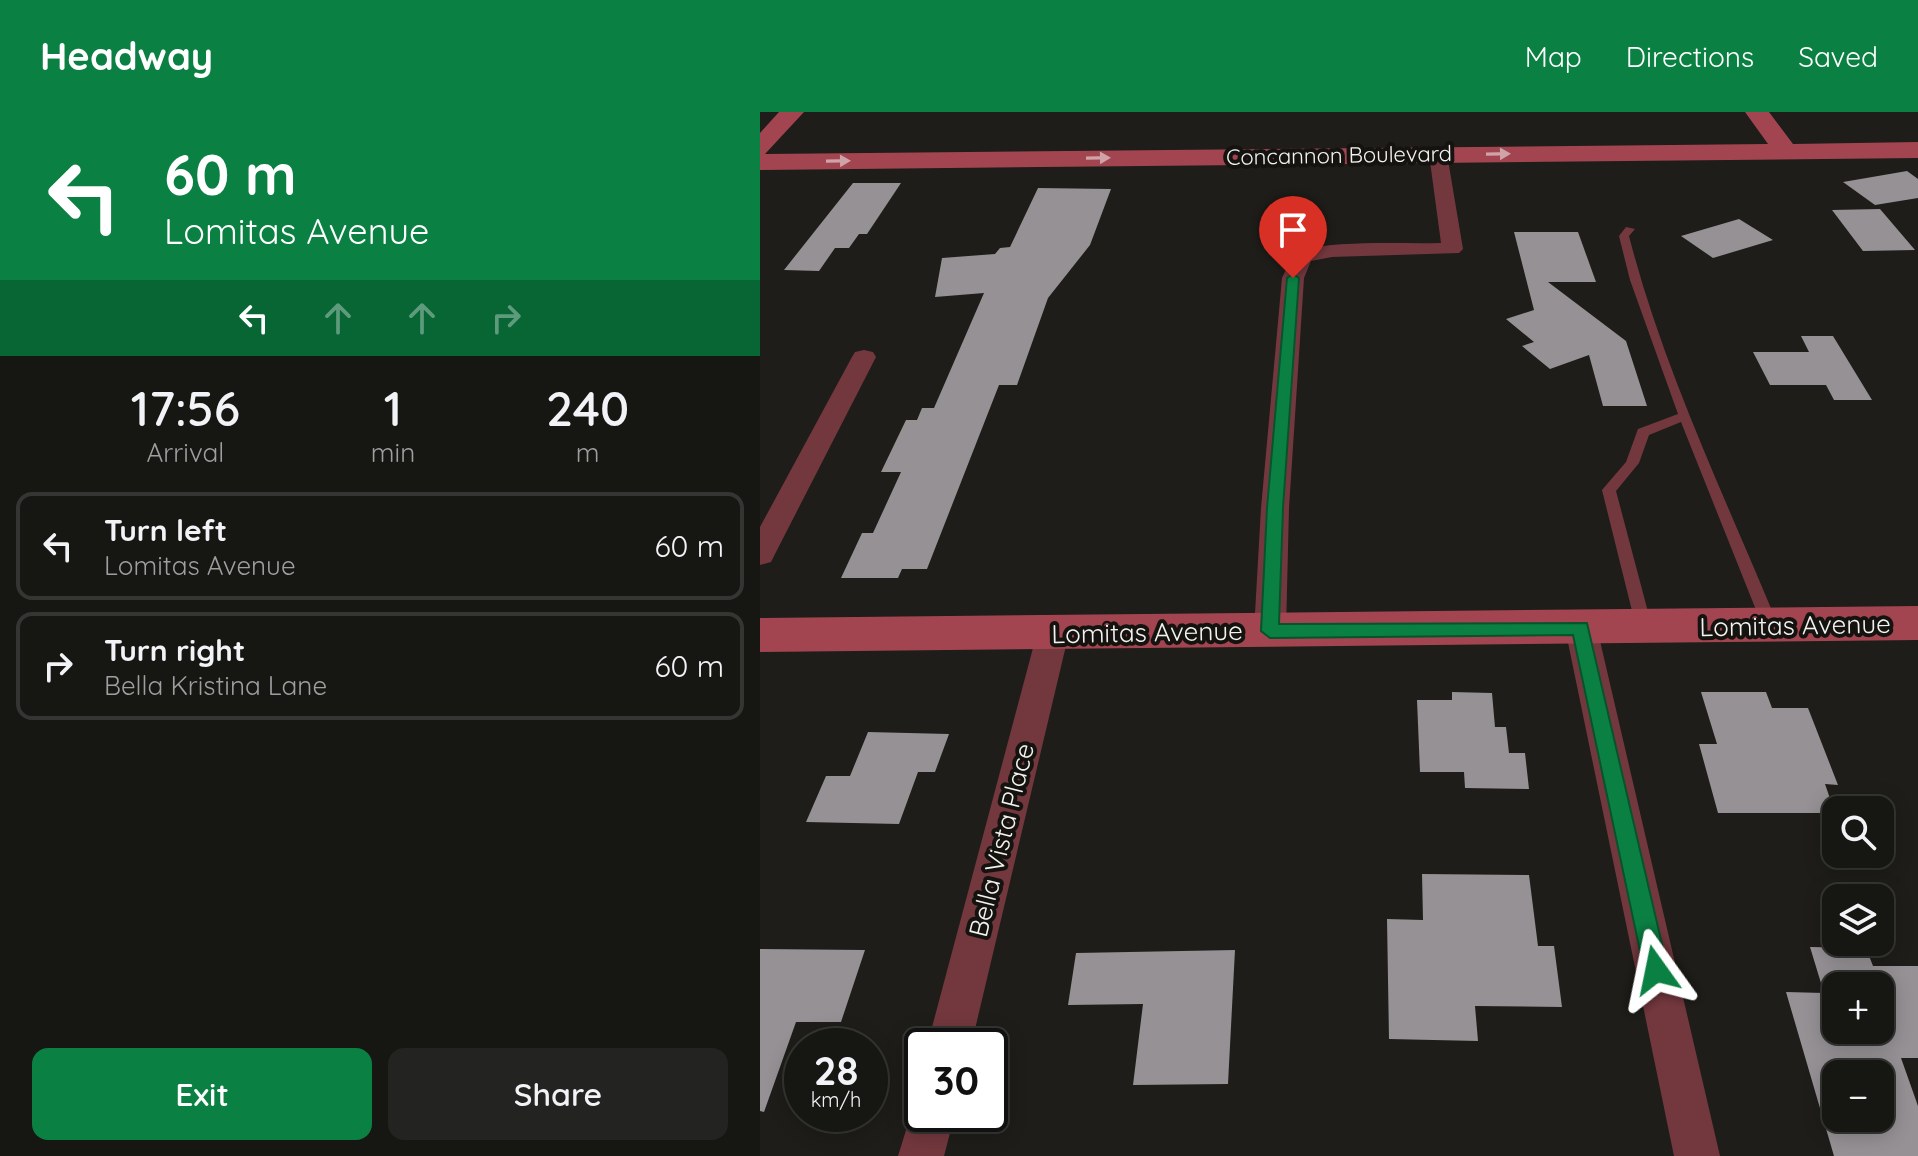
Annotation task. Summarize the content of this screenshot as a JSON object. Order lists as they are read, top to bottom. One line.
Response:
{"streets":{"main road":["Concannon Boulevard","Lomitas Avenue"],"street":["Bella Vista Place"]},"crossings":[["Lomitas Avenue","Bella Vista Place"]],"page":{"header":"Headway","nav":["Map","Directions","Saved"],"turn":["60 m","Lomitas Avenue"],"eta":["17:56","Arrival","1","min","240","m"],"list":[{"name":"Turn left","note":"Lomitas Avenue","value":"60 m"},{"name":"Turn right","note":"Bella Kristina Lane","value":"60 m"}],"map_buttons":["+","−"],"speed":"28 km/h","limit":"30","buttons":["Exit","Share"]}}
